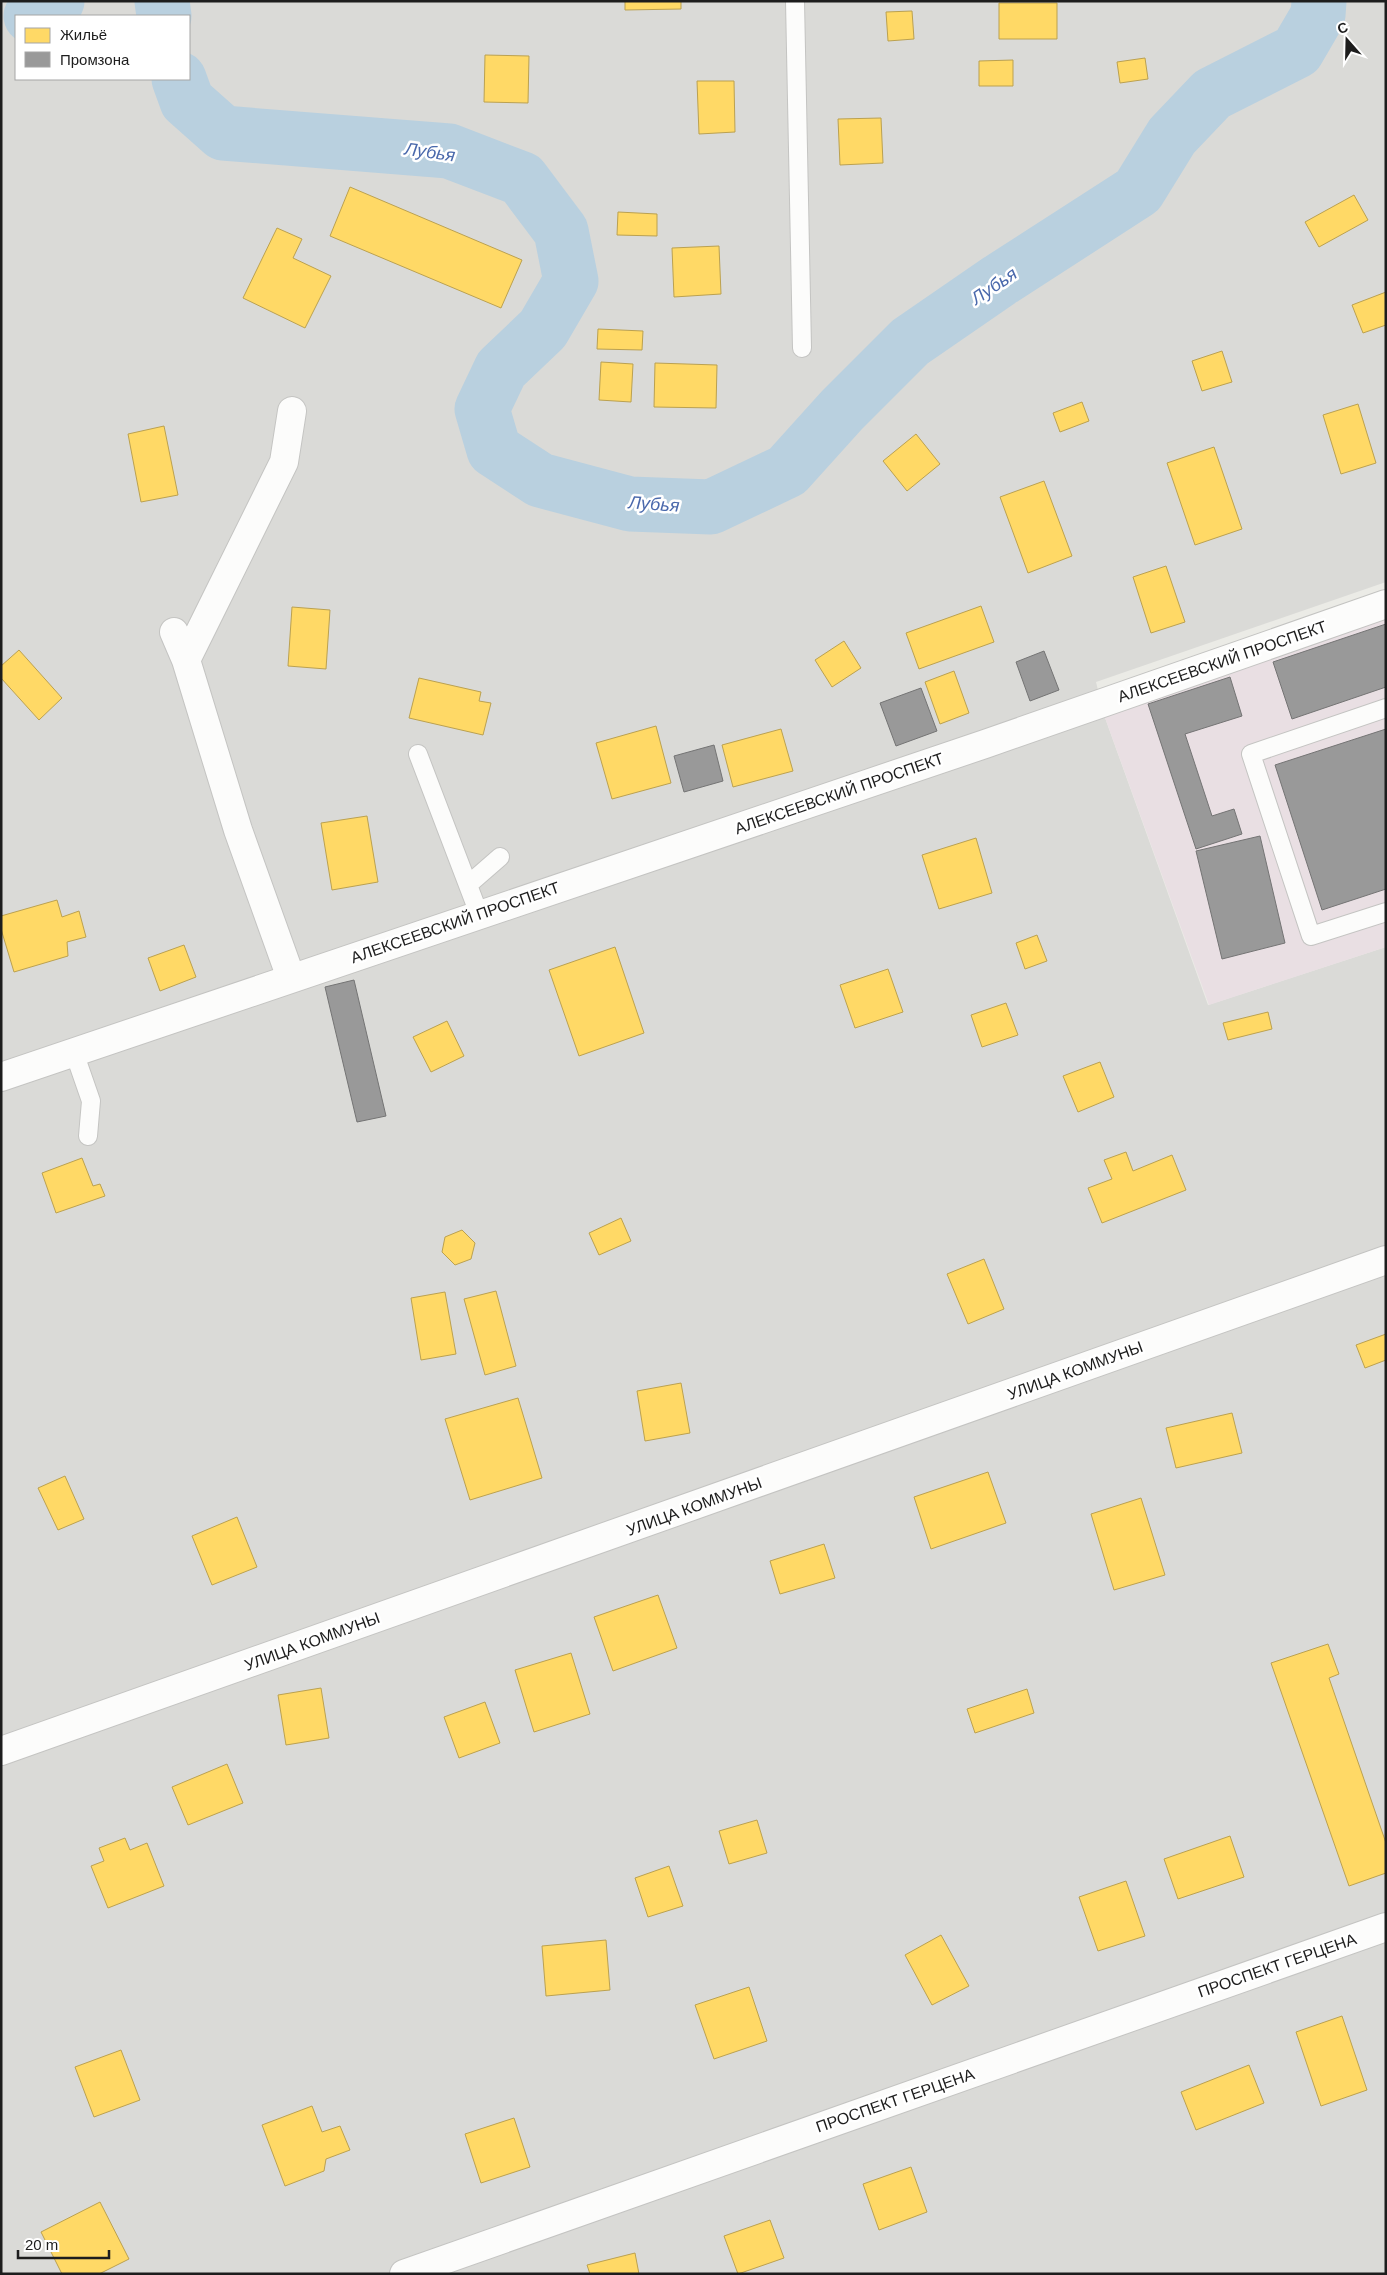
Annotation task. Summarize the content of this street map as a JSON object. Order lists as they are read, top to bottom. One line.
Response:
{"streets":{"street":["АЛЕКСЕЕВСКИЙ ПРОСПЕКТ","УЛИЦА КОММУНЫ","ПРОСПЕКТ ГЕРЦЕНА"]},"water":["Лубья"],"legend":["Жильё","Промзона"],"scale_bar":"20 m","north":"top"}
